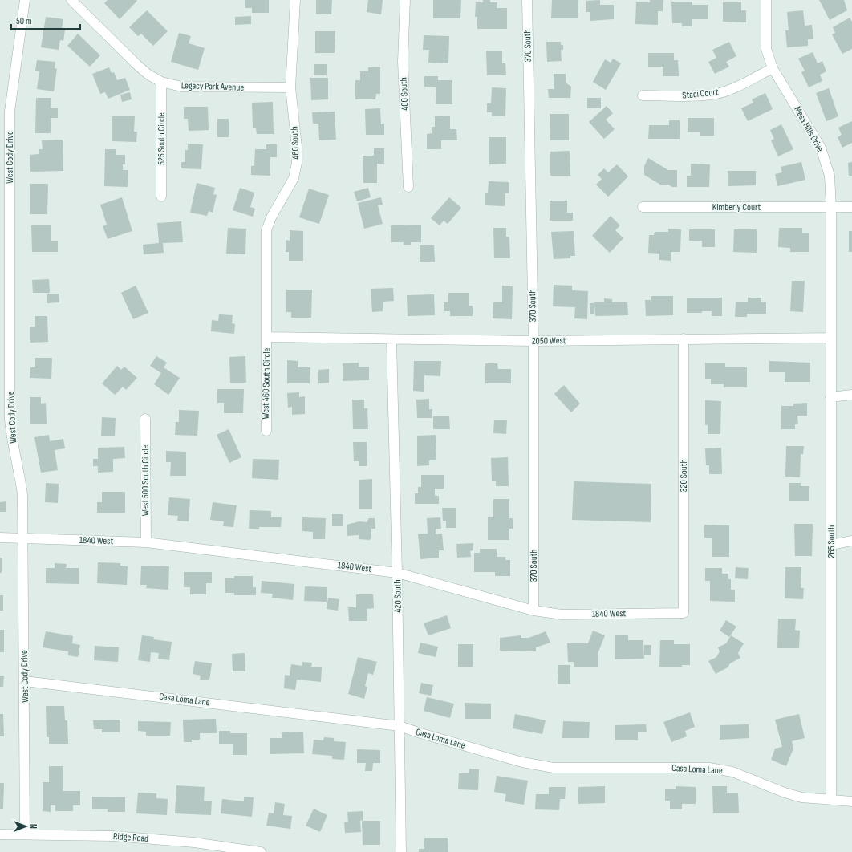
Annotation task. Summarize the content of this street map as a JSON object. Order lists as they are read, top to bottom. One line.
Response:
{"streets":{"street":["370 South","Legacy Park Avenue","400 South","Staci Court","Mesa Hills Drive","525 South Circle","460 South","West Cody Drive","Kimberly Court","2050 West","West 460 South Circle","320 South","West 500 South Circle","1840 West","265 South","420 South","Casa Loma Lane","Ridge Road"]},"crossings":[["370 South","2050 West"],["370 South","1840 West"],["Legacy Park Avenue","525 South Circle"],["Legacy Park Avenue","460 South"],["Staci Court","Mesa Hills Drive"],["Mesa Hills Drive","Kimberly Court"],["Mesa Hills Drive","265 South"],["460 South","2050 West"],["460 South","West 460 South Circle"],["West Cody Drive","1840 West"],["West Cody Drive","Casa Loma Lane"],["West Cody Drive","Ridge Road"],["2050 West","West 460 South Circle"],["2050 West","320 South"],["2050 West","265 South"],["2050 West","420 South"],["320 South","1840 West"],["West 500 South Circle","1840 West"],["1840 West","420 South"],["265 South","Casa Loma Lane"],["420 South","Casa Loma Lane"]],"scale_bar":"50 m","north":"right"}
